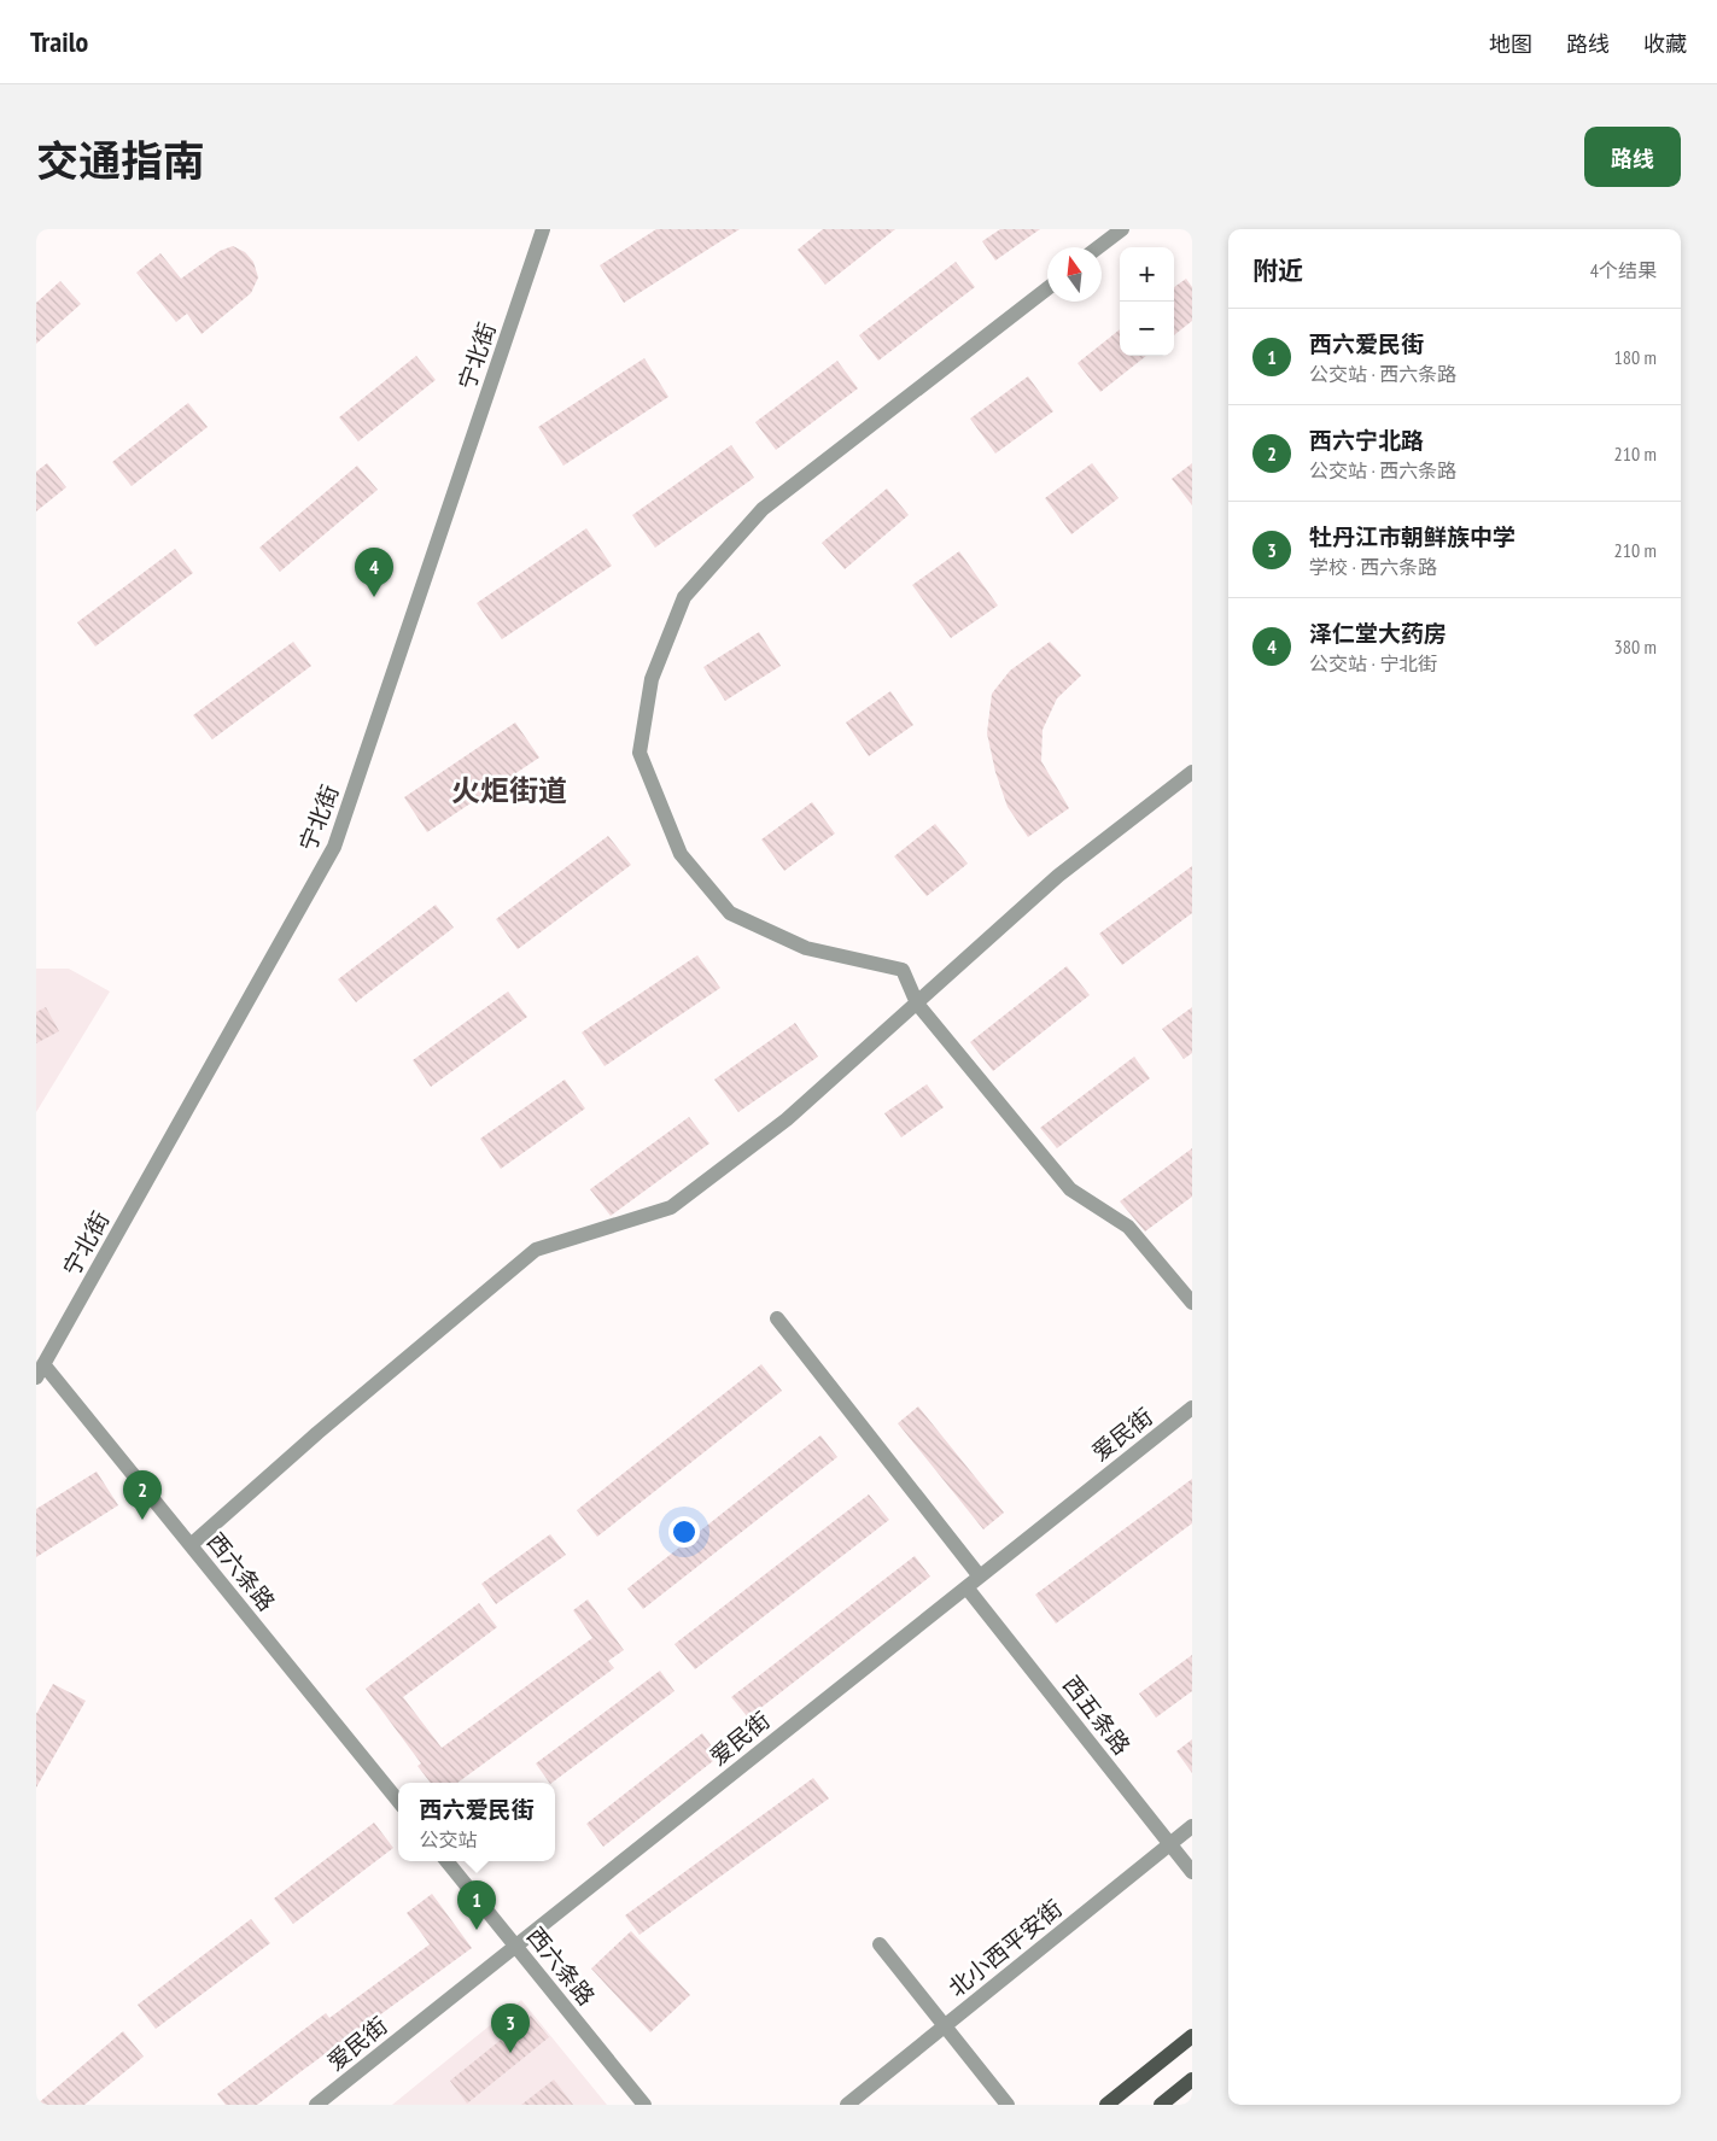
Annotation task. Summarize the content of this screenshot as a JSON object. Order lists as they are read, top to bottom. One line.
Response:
{"streets":{"street":["宁北街","爱民街","西六条路","西五条路","北小西平安街"]},"crossings":[["宁北街","西六条路"],["爱民街","西六条路"],["爱民街","西五条路"],["西五条路","北小西平安街"]],"districts":["火炬街道"],"north":"top","page":{"header":"Trailo","nav":["地图","路线","收藏"],"title":"交通指南","buttons":"路线","heading":["附近","4个结果"],"map_buttons":["+","−"],"list":[{"mark":"1","name":"西六爱民街","note":"公交站 · 西六条路","value":"180 m"},{"mark":"2","name":"西六宁北路","note":"公交站 · 西六条路","value":"210 m"},{"mark":"3","name":"牡丹江市朝鲜族中学","note":"学校 · 西六条路","value":"210 m"},{"mark":"4","name":"泽仁堂大药房","note":"公交站 · 宁北街","value":"380 m"}],"pins":["4","2","1","3"],"popup":["西六爱民街","公交站"]}}
